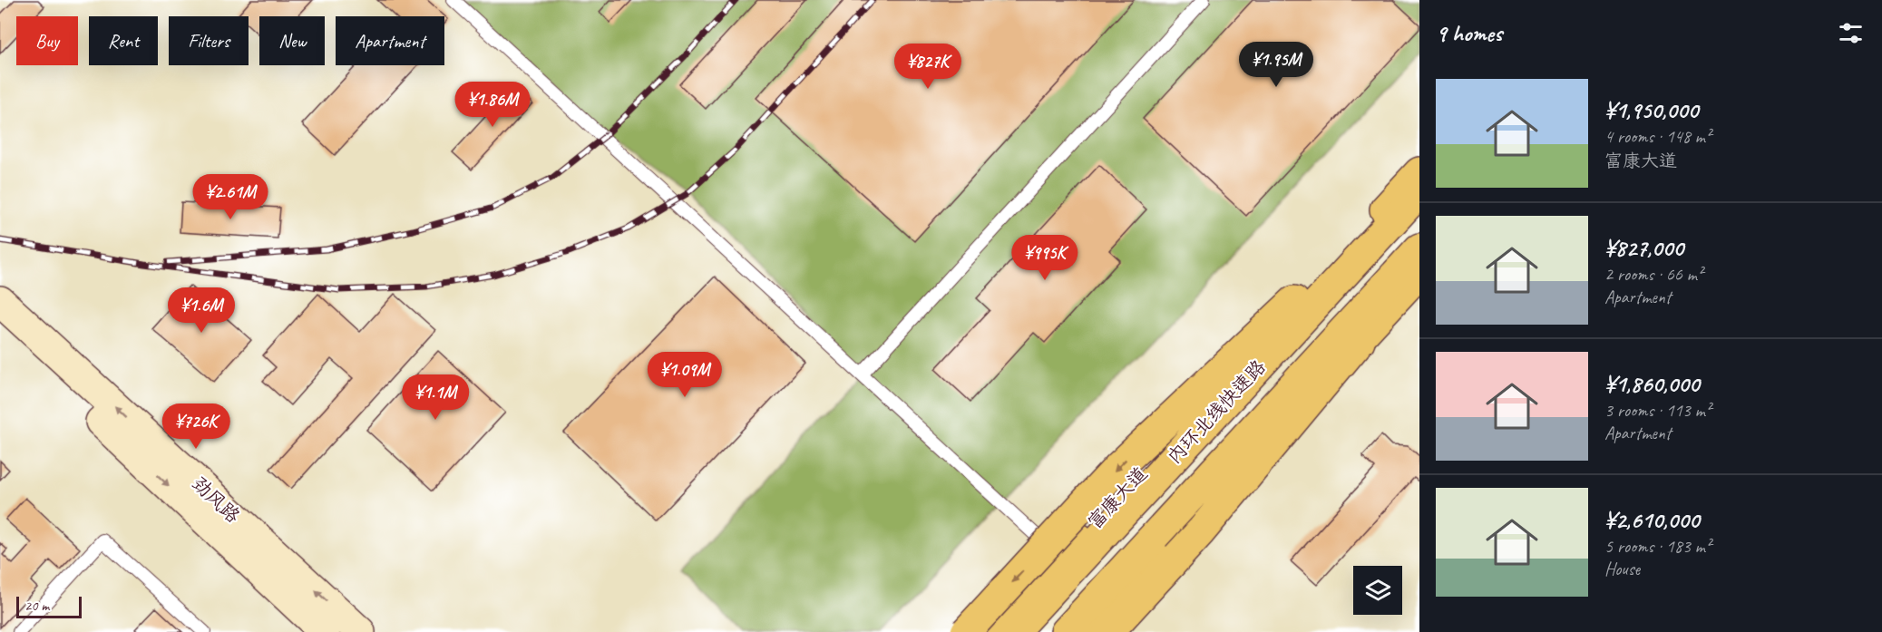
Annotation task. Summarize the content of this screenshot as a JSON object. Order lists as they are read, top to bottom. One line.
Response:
{"streets":{"main road":["内环北线快速路","富康大道"],"street":["劲风路"]},"scale_bar":"20 m","page":{"heading":"9 homes","chip":["Buy","Rent","Filters","New","Apartment"],"price":["¥1.95M","¥827K","¥1.86M","¥2.61M","¥995K","¥1.6M","¥1.09M","¥1.1M","¥726K"],"list":[{"name":"¥1,950,000","note":"4 rooms · 148 m² · 富康大道"},{"name":"¥827,000","note":"2 rooms · 66 m² · Apartment"},{"name":"¥1,860,000","note":"3 rooms · 113 m² · Apartment"},{"name":"¥2,610,000","note":"5 rooms · 183 m² · House"}],"scale":"20 m"}}
